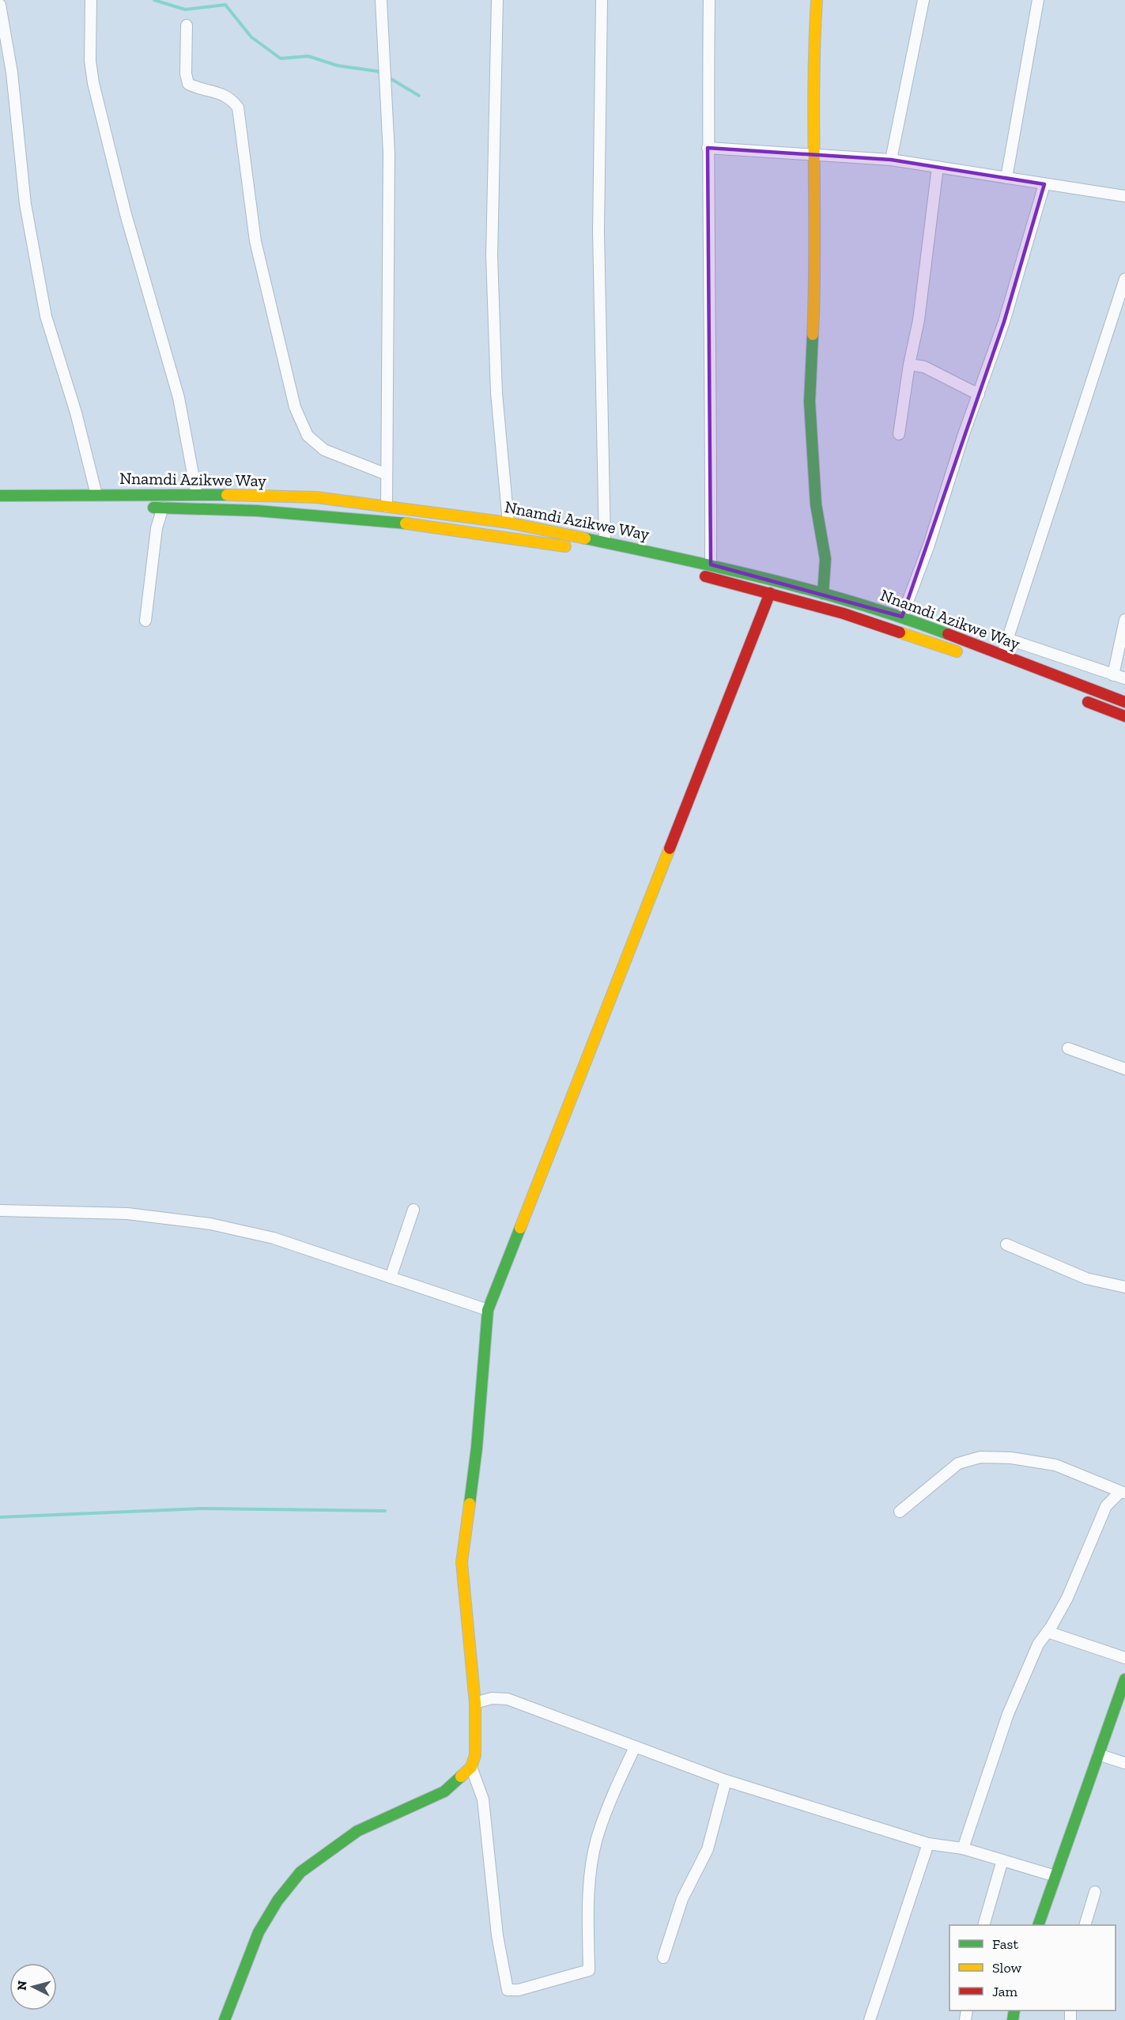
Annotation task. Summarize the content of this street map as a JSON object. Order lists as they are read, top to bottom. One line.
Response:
{"streets":{"main road":["Nnamdi Azikwe Way"]},"legend":["Fast","Slow","Jam"],"north":"left"}
